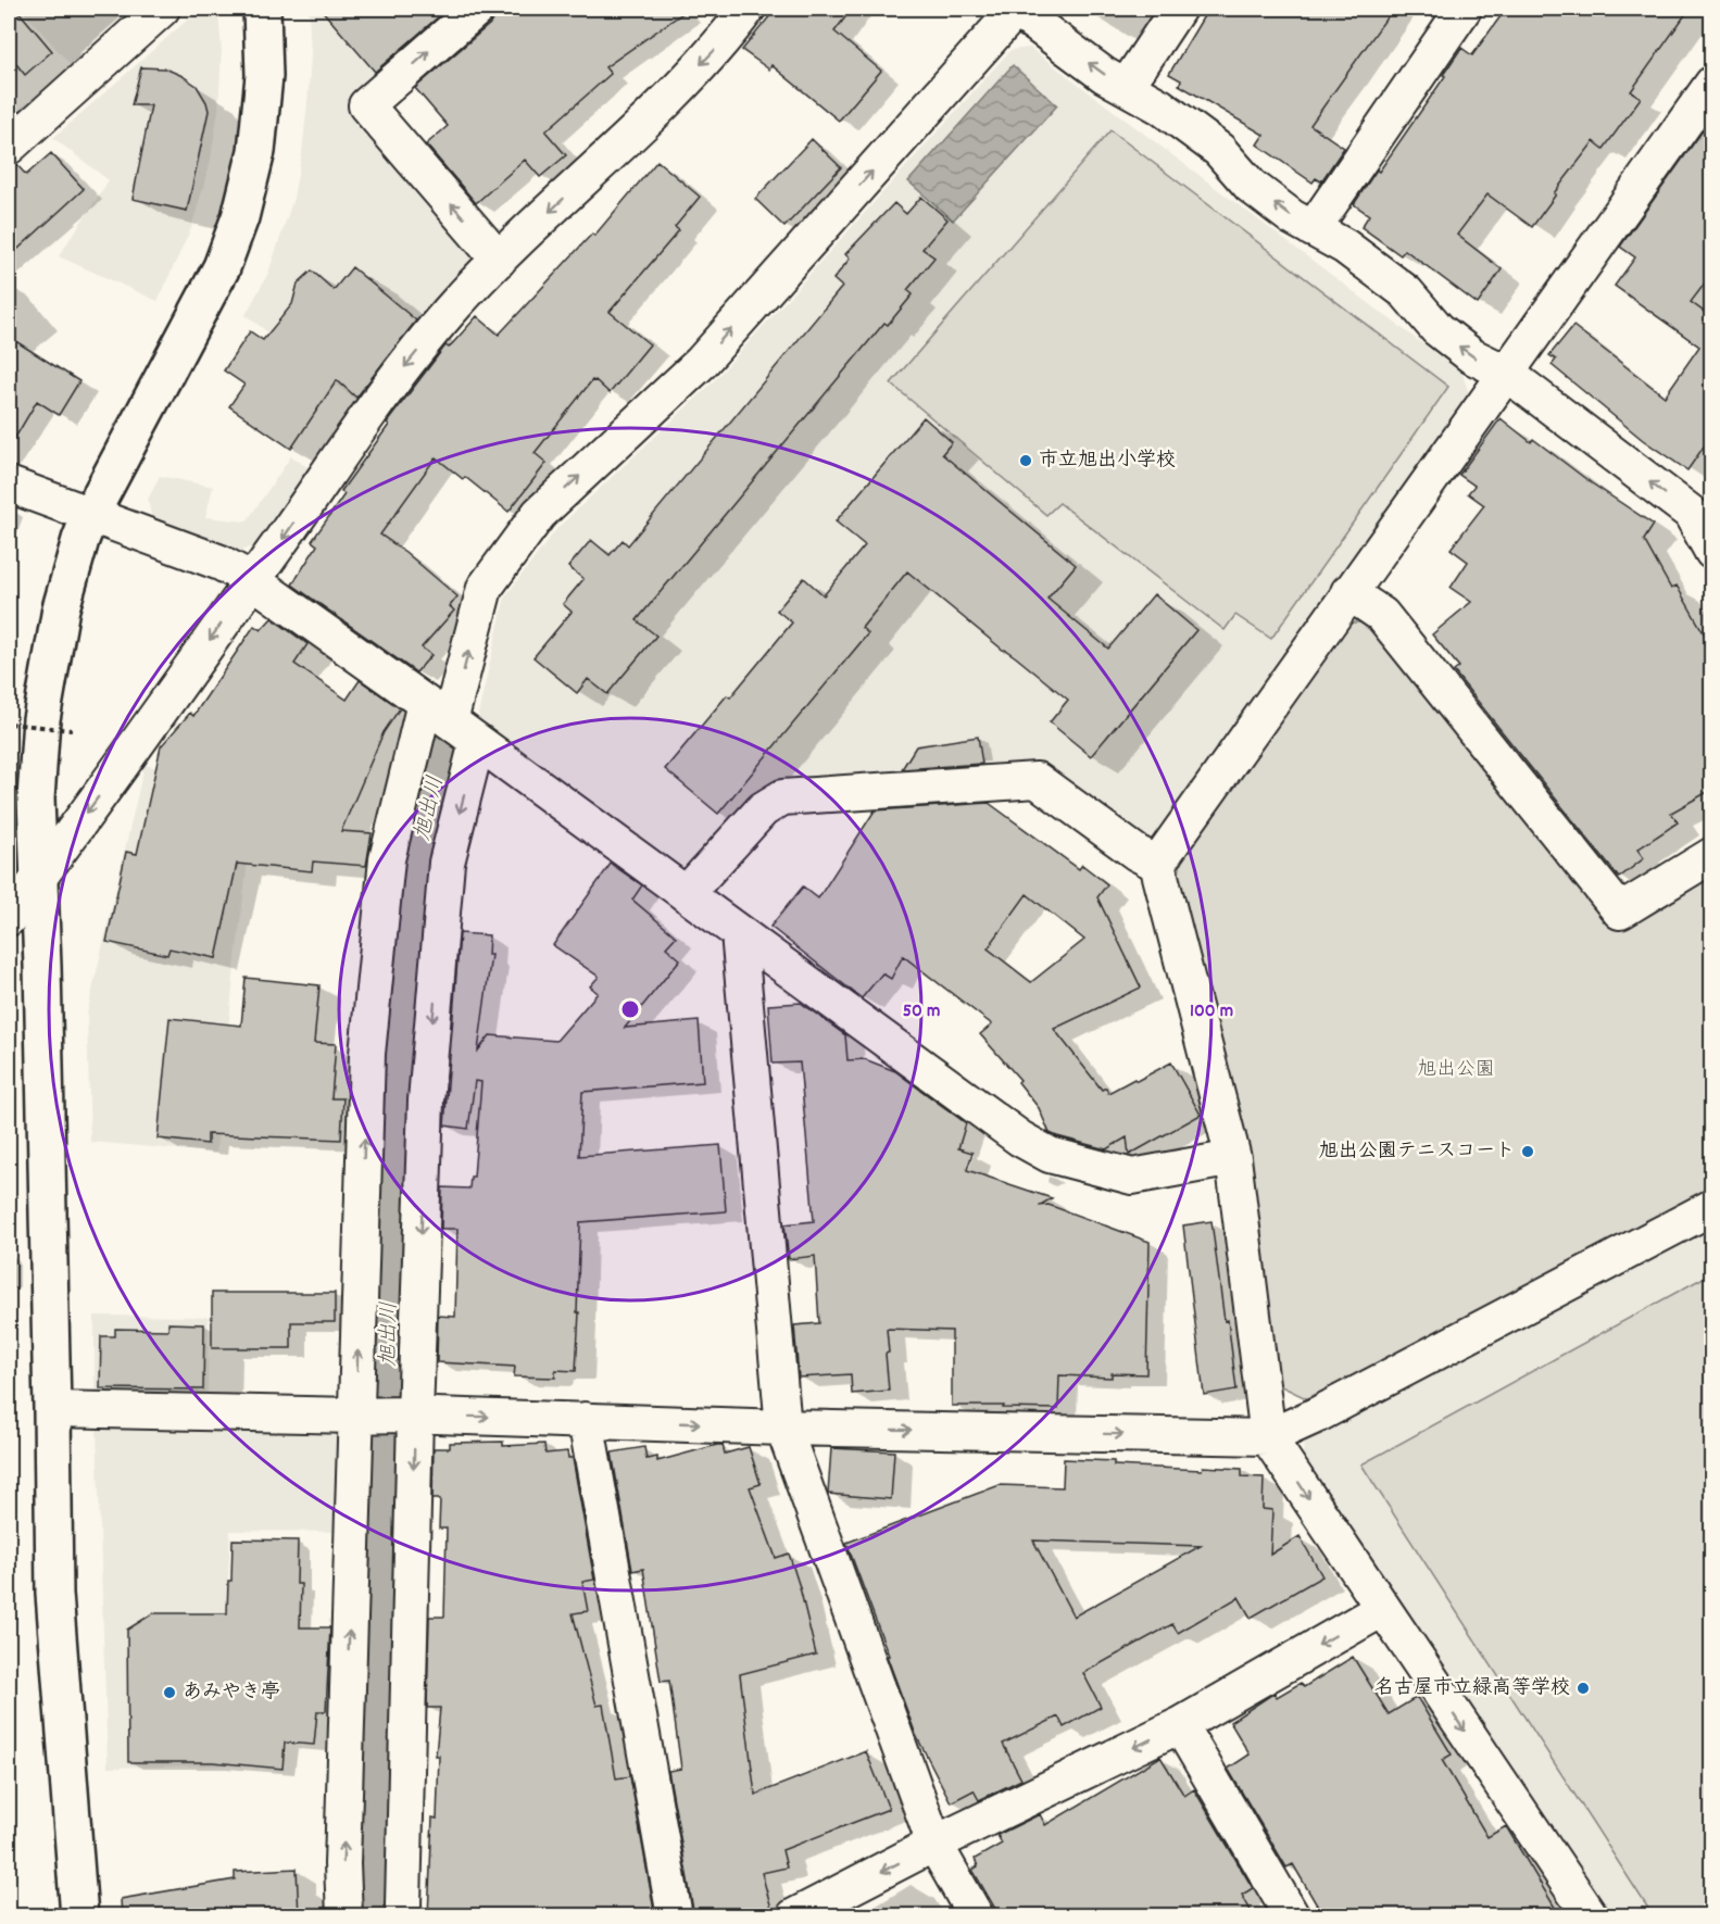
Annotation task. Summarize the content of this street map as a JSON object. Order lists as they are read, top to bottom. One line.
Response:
{"water":["旭出川"],"parks":["旭出公園"],"places":["市立旭出小学校","旭出公園テニスコート","名古屋市立緑高等学校","あみやき亭"],"rings":["50 m","100 m"]}
